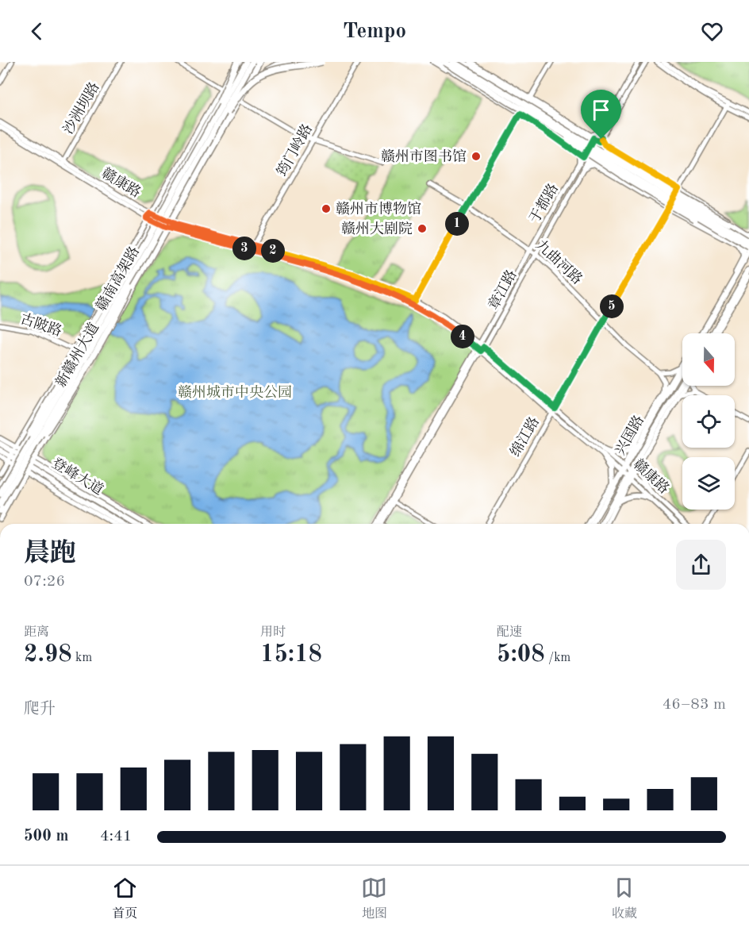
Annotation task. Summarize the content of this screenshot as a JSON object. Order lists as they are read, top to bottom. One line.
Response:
{"streets":{"highway":["赣南高架路"],"main road":["新赣州大道","兴国路","登峰大道"],"street":["沙洲坝路","筠门岭路","赣康路","于都路","九曲河路","章江路","古陂路","绵江路"]},"crossings":[["沙洲坝路","赣康路"],["筠门岭路","赣康路"],["赣康路","于都路"],["赣康路","章江路"],["赣康路","新赣州大道"],["赣康路","兴国路"],["赣康路","绵江路"],["于都路","九曲河路"],["于都路","章江路"],["九曲河路","章江路"],["九曲河路","绵江路"],["新赣州大道","登峰大道"]],"parks":["赣州城市中央公园"],"places":["赣州市图书馆","赣州市博物馆","赣州大剧院"],"north":"bottom","page":{"header":"Tempo","pins":["1","3","2","5","4"],"heading":["晨跑","07:26"],"stats":[["距离","2.98 km"],["用时","15:18"],["配速","5:08 /km"]],"chart":["爬升","46–83 m"],"list":[{"name":"500 m","note":"4:41"}],"tabs":["首页","地图","收藏"]}}
